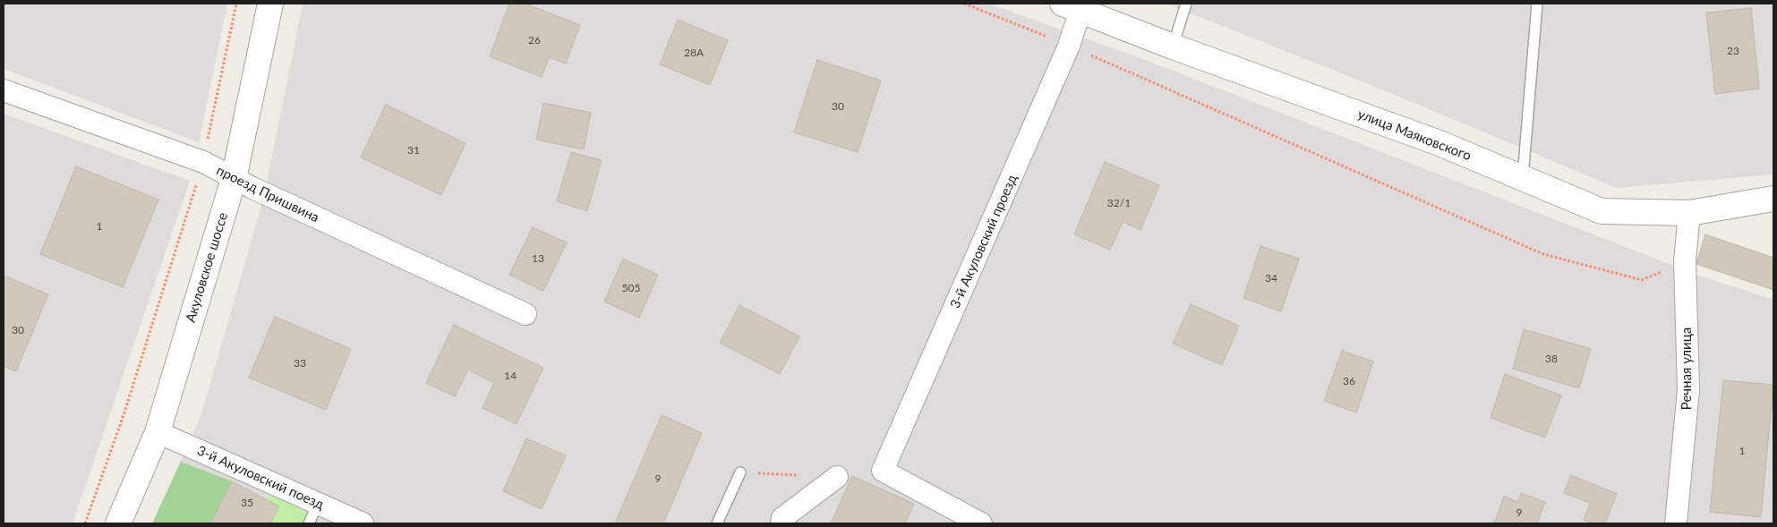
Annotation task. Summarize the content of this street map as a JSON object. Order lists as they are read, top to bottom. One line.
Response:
{"streets":{"street":["улица Маяковского","проезд Пришвина","3-й Акуловский проезд","Акуловское шоссе","Речная улица","3-й Акуловский поезд"]},"crossings":[["улица Маяковского","3-й Акуловский проезд"],["улица Маяковского","Речная улица"],["проезд Пришвина","Акуловское шоссе"],["Акуловское шоссе","3-й Акуловский поезд"]],"house_numbers":["26","23","28А","30","31","32/1","1","13","34","505","30","38","33","14","36","1","9","35","9"]}
